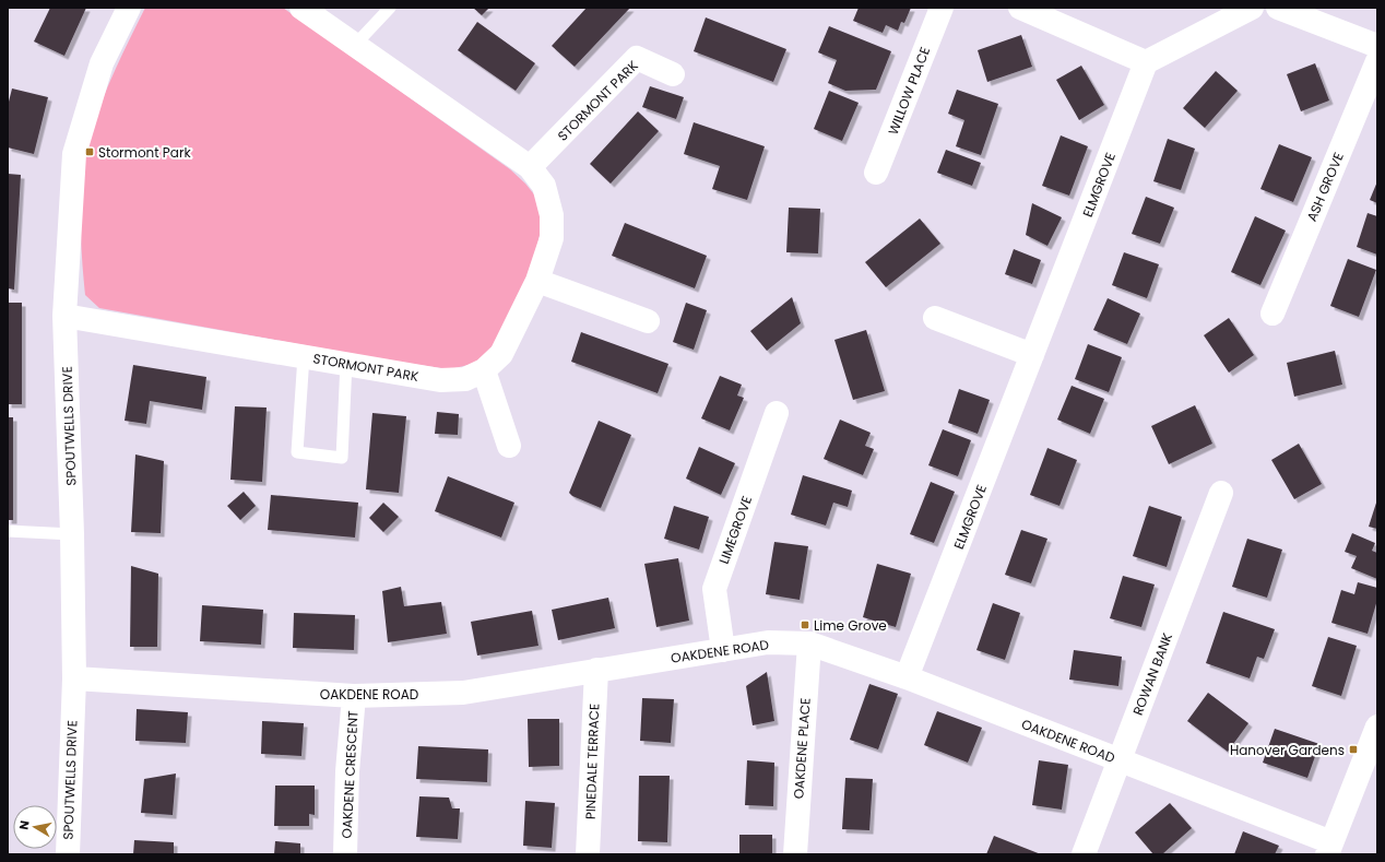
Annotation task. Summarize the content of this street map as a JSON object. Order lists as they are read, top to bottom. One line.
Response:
{"streets":{"street":["WILLOW PLACE","STORMONT PARK","ELMGROVE","ASH GROVE","SPOUTWELLS DRIVE","LIMEGROVE","OAKDENE ROAD","ROWAN BANK","OAKDENE PLACE","PINEDALE TERRACE","OAKDENE CRESCENT"]},"crossings":[["STORMONT PARK","SPOUTWELLS DRIVE"],["ELMGROVE","OAKDENE ROAD"],["SPOUTWELLS DRIVE","OAKDENE ROAD"],["LIMEGROVE","OAKDENE ROAD"],["OAKDENE ROAD","ROWAN BANK"],["OAKDENE ROAD","OAKDENE PLACE"],["OAKDENE ROAD","PINEDALE TERRACE"],["OAKDENE ROAD","OAKDENE CRESCENT"]],"places":{"transit":["Stormont Park","Lime Grove","Hanover Gardens"]},"north":"left"}
